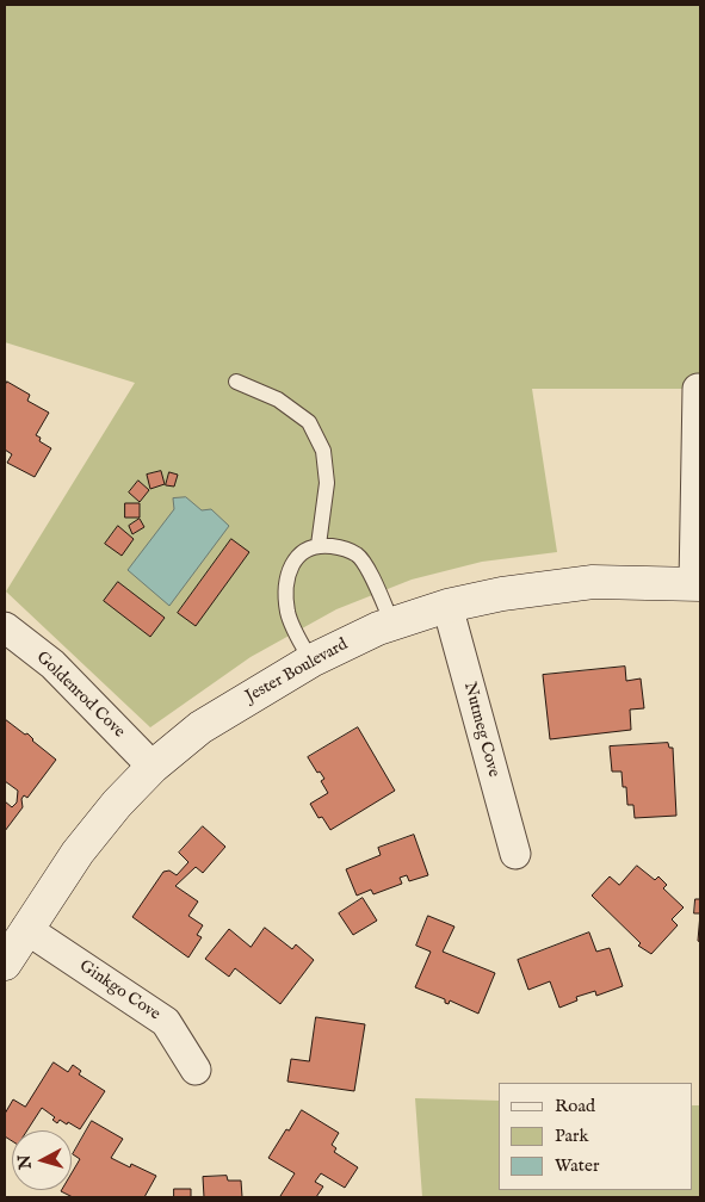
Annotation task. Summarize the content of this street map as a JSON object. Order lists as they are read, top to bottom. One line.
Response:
{"streets":{"street":["Jester Boulevard","Goldenrod Cove","Nutmeg Cove","Ginkgo Cove"]},"crossings":[["Jester Boulevard","Goldenrod Cove"],["Jester Boulevard","Nutmeg Cove"],["Jester Boulevard","Ginkgo Cove"]],"legend":["Road","Park","Water"],"north":"left"}
